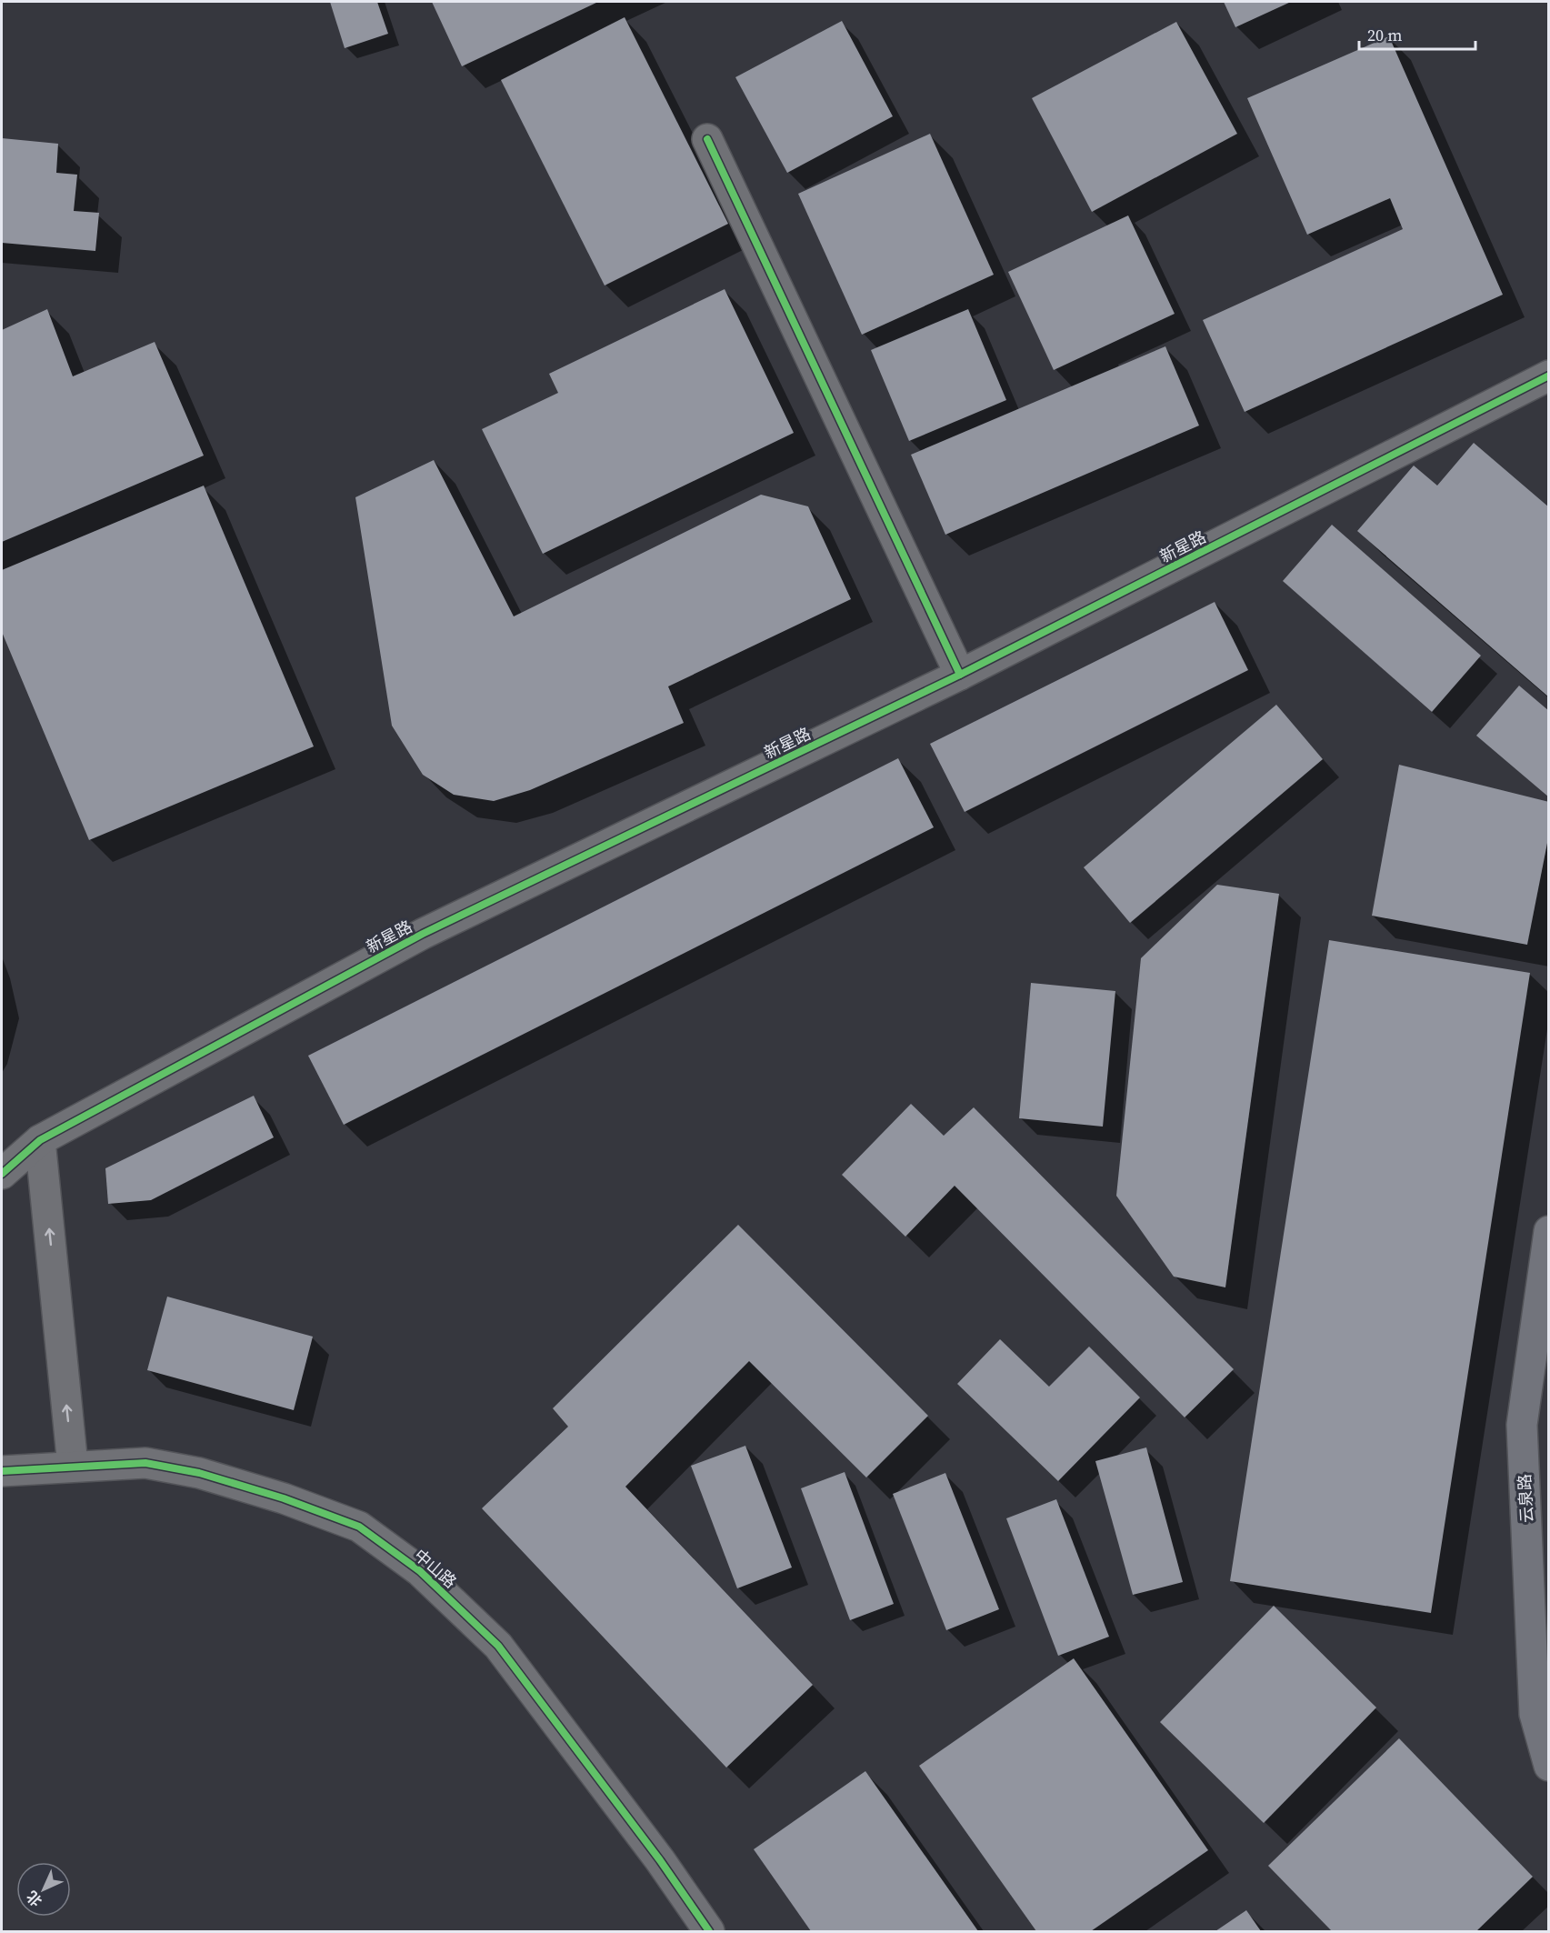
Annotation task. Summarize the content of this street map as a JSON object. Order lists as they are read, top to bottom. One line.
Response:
{"streets":{"main road":["云泉路"],"street":["新星路","中山路"]},"scale_bar":"20 m","north":"bottom left"}
